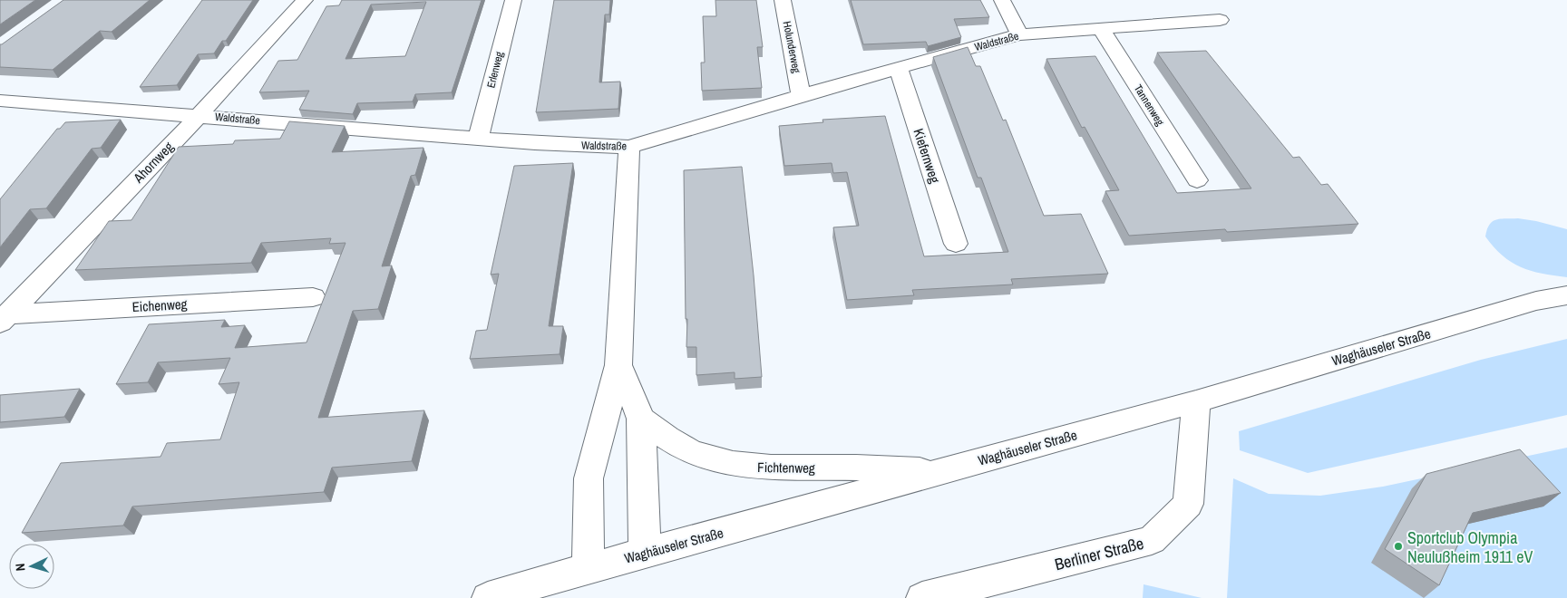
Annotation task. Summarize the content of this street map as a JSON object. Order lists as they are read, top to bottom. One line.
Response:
{"streets":{"street":["Waldstraße","Holunderweg","Erlenweg","Tannenweg","Kiefernweg","Ahornweg","Eichenweg","Waghäuseler Straße","Fichtenweg","Berliner Straße"]},"crossings":[["Waldstraße","Holunderweg"],["Waldstraße","Erlenweg"],["Waldstraße","Tannenweg"],["Waldstraße","Kiefernweg"],["Waldstraße","Ahornweg"],["Waldstraße","Fichtenweg"],["Ahornweg","Eichenweg"],["Waghäuseler Straße","Fichtenweg"],["Waghäuseler Straße","Berliner Straße"]],"places":["Sportclub Olympia Neulußheim 1911 eV"],"north":"left"}
